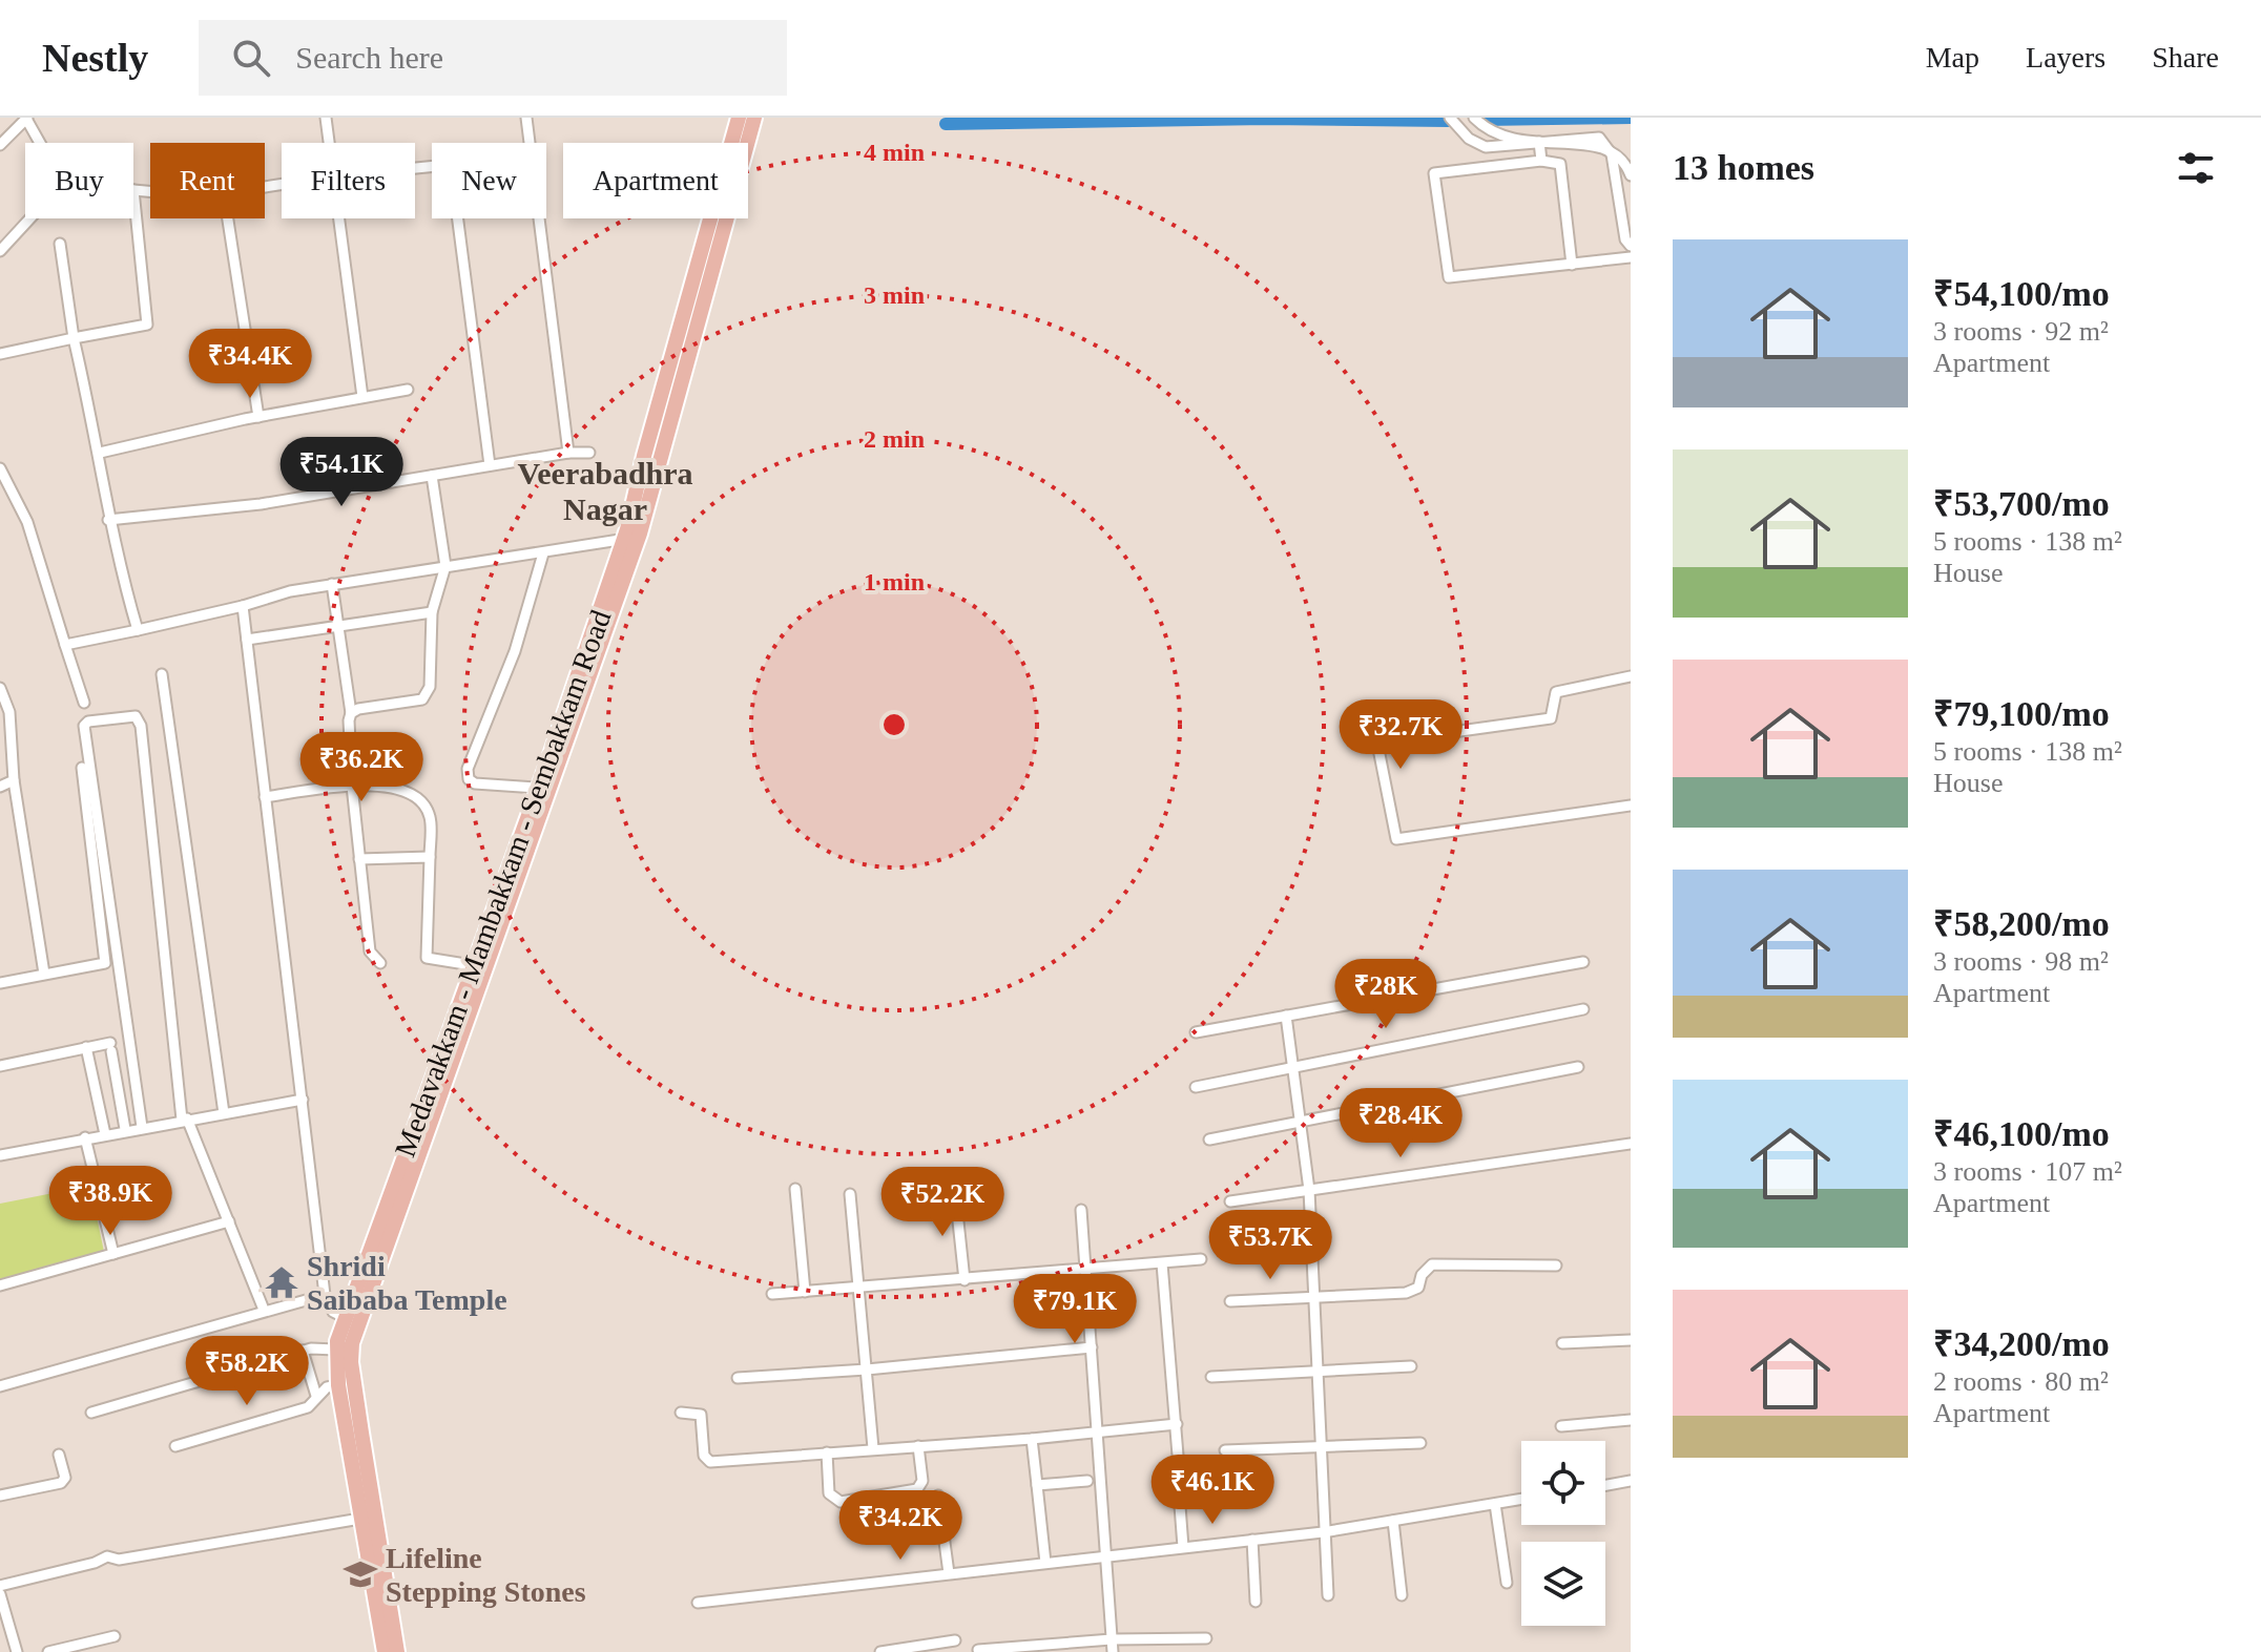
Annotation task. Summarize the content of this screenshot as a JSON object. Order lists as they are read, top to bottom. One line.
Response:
{"streets":{"main road":["Medavakkam - Mambakkam - Sembakkam Road"]},"districts":["Veerabadhra Nagar"],"places":{"temple":["Shridi Saibaba Temple"],"school or university":["Lifeline Stepping Stones"]},"page":{"header":"Nestly","search":"Search here","nav":["Map","Layers","Share"],"heading":"13 homes","chip":["Buy","Rent","Filters","New","Apartment"],"list":[{"name":"₹54,100/mo","note":"3 rooms · 92 m² · Apartment"},{"name":"₹53,700/mo","note":"5 rooms · 138 m² · House"},{"name":"₹79,100/mo","note":"5 rooms · 138 m² · House"},{"name":"₹58,200/mo","note":"3 rooms · 98 m² · Apartment"},{"name":"₹46,100/mo","note":"3 rooms · 107 m² · Apartment"},{"name":"₹34,200/mo","note":"2 rooms · 80 m² · Apartment"}],"price":["₹34.4K","₹54.1K","₹32.7K","₹36.2K","₹28K","₹28.4K","₹38.9K","₹52.2K","₹53.7K","₹79.1K","₹58.2K","₹46.1K","₹34.2K"]},"rings":["4 min","3 min","2 min","1 min"]}
